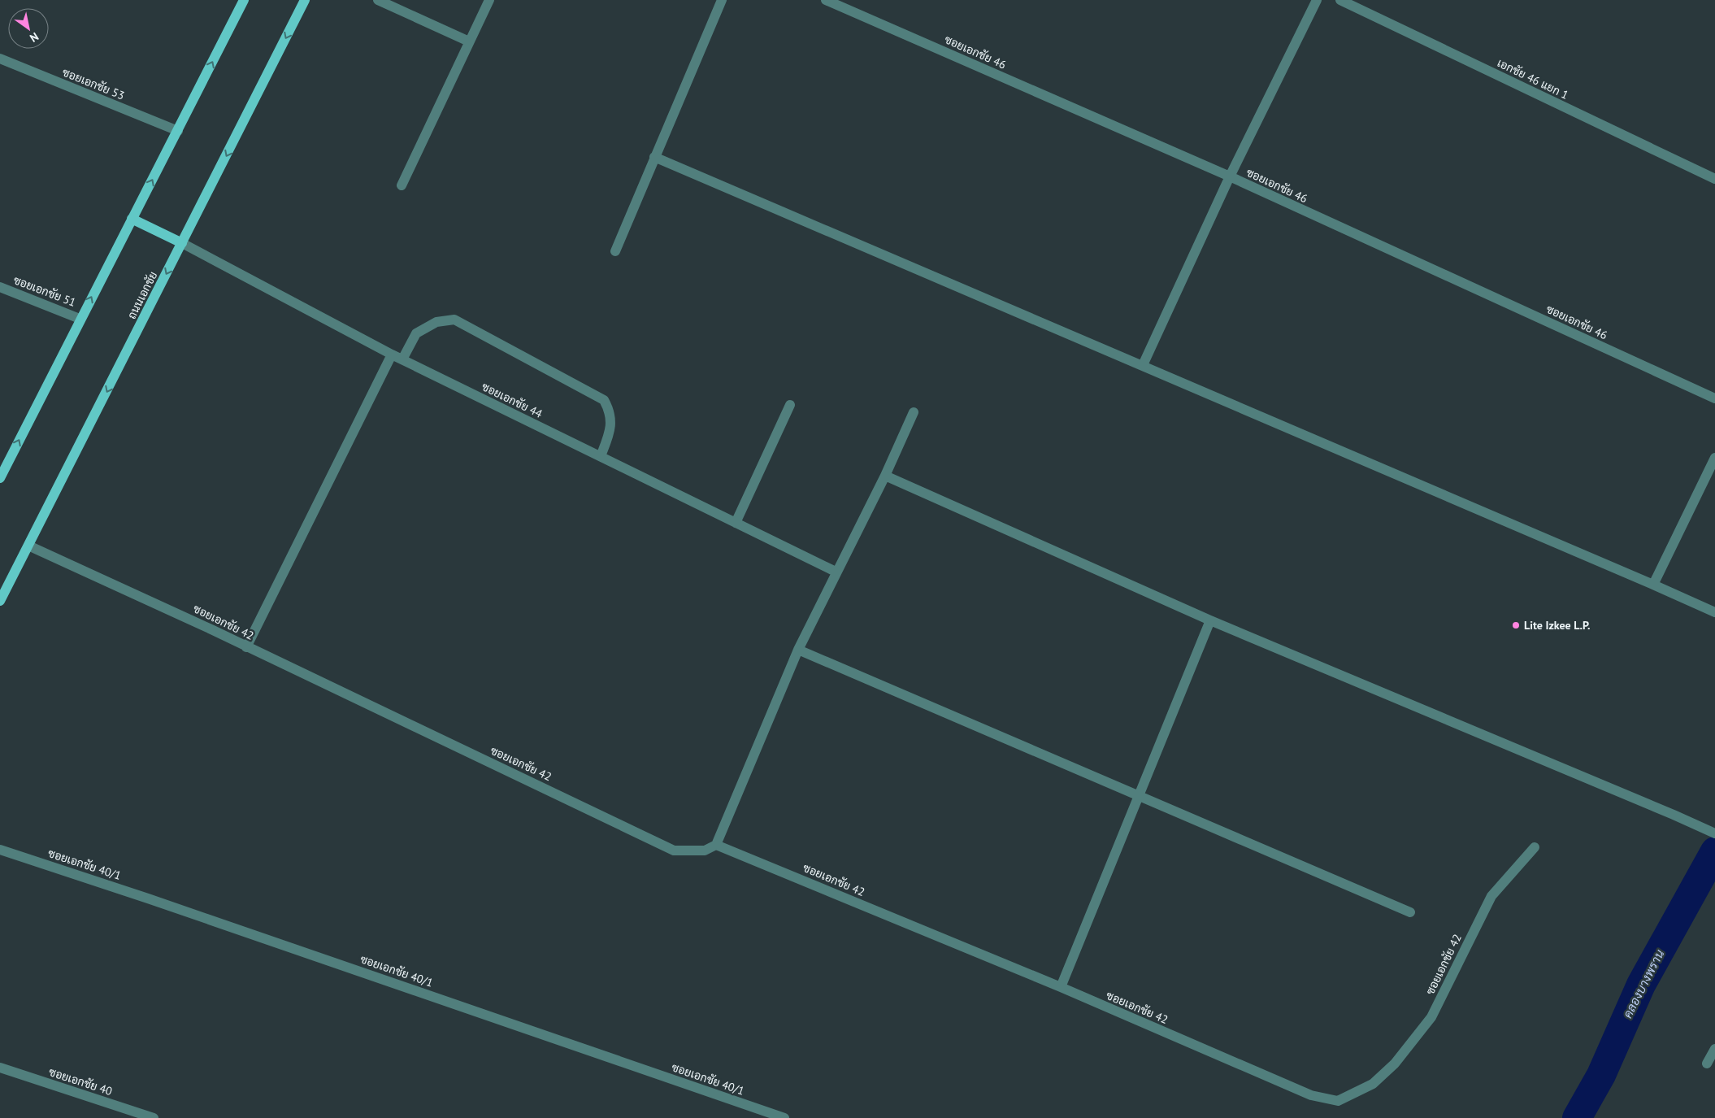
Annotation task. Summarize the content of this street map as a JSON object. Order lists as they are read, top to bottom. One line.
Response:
{"streets":{"main road":["ถนนเอกชัย"],"street":["ซอยเอกชัย 46","เอกชัย 46 แยก 1","ซอยเอกชัย 53","ซอยเอกชัย 51","ซอยเอกชัย 44","ซอยเอกชัย 42","ซอยเอกชัย 40/1","ซอยเอกชัย 40"]},"crossings":[["ถนนเอกชัย","ซอยเอกชัย 44"],["ถนนเอกชัย","ซอยเอกชัย 42"]],"water":["คลองบางพราน"],"places":["Lite Izkee L.P."],"north":"bottom right"}
